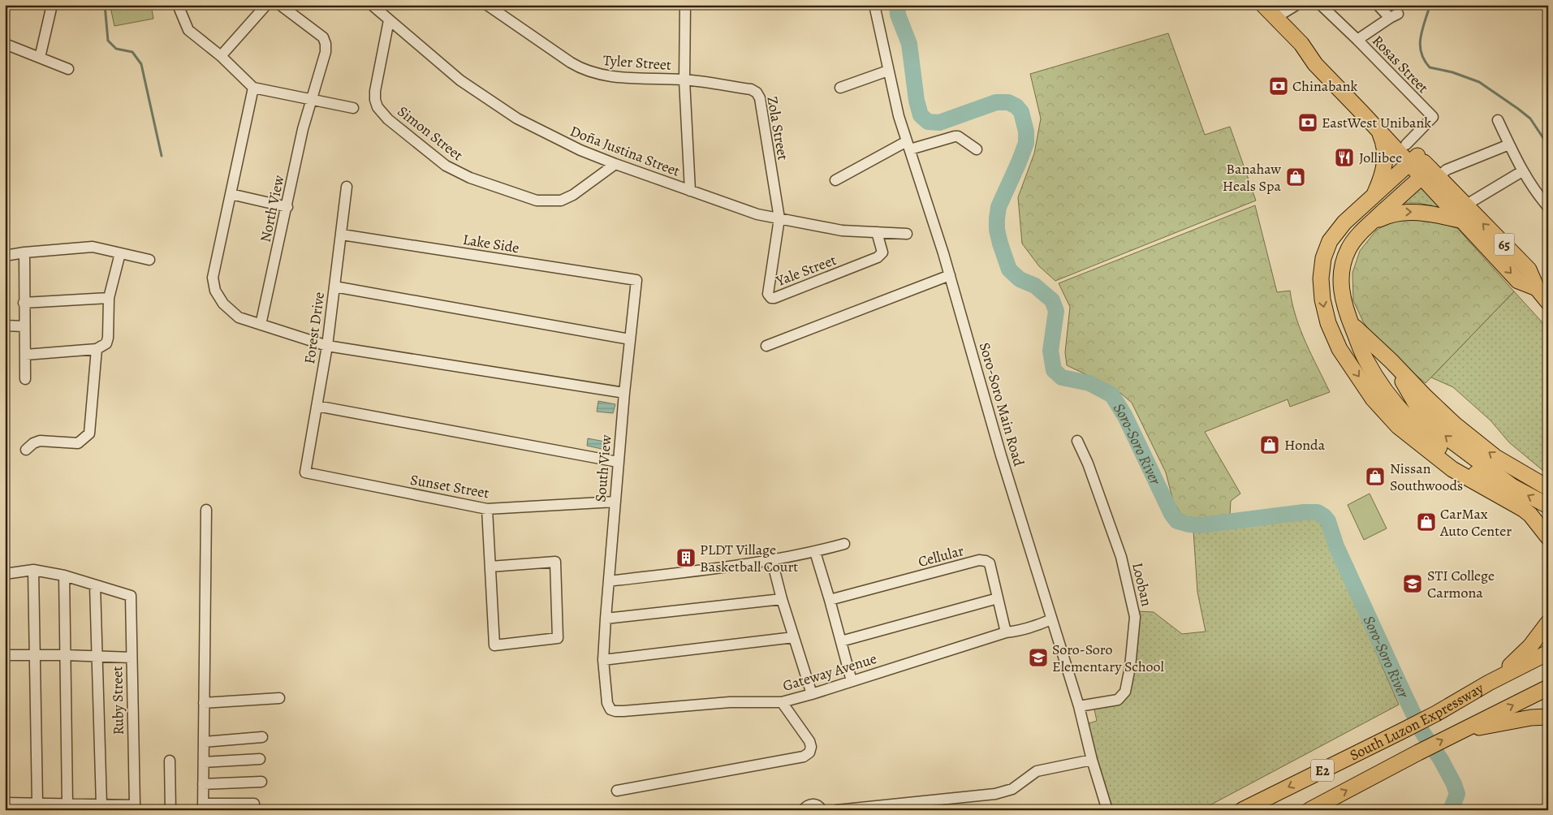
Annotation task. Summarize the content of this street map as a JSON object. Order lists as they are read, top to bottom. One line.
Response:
{"streets":{"highway":["65","South Luzon Expressway","E2"],"street":["Tyler Street","Rosas Street","Zola Street","Simon Street","Doña Justina Street","North View","Lake Side","Yale Street","Forest Drive","Soro-Soro Main Road","South View","Sunset Street","Cellular","Looban","Gateway Avenue","Ruby Street"]},"crossings":[["Tyler Street","Zola Street"],["Rosas Street","65"],["Zola Street","Doña Justina Street"],["Zola Street","Yale Street"],["Simon Street","Doña Justina Street"],["Doña Justina Street","Yale Street"],["Lake Side","Forest Drive"],["Lake Side","South View"],["Forest Drive","Sunset Street"],["Soro-Soro Main Road","Looban"],["Soro-Soro Main Road","Gateway Avenue"],["South View","Sunset Street"],["South View","Gateway Avenue"],["Cellular","Gateway Avenue"]],"water":["Soro-Soro River"],"places":{"bank":["Chinabank","EastWest Unibank"],"restaurant":["Jollibee"],"shop":["Banahaw Heals Spa","Honda","Nissan Southwoods","CarMax Auto Center"],"building":["PLDT Village Basketball Court"],"school or university":["STI College Carmona","Soro-Soro Elementary School"]}}
